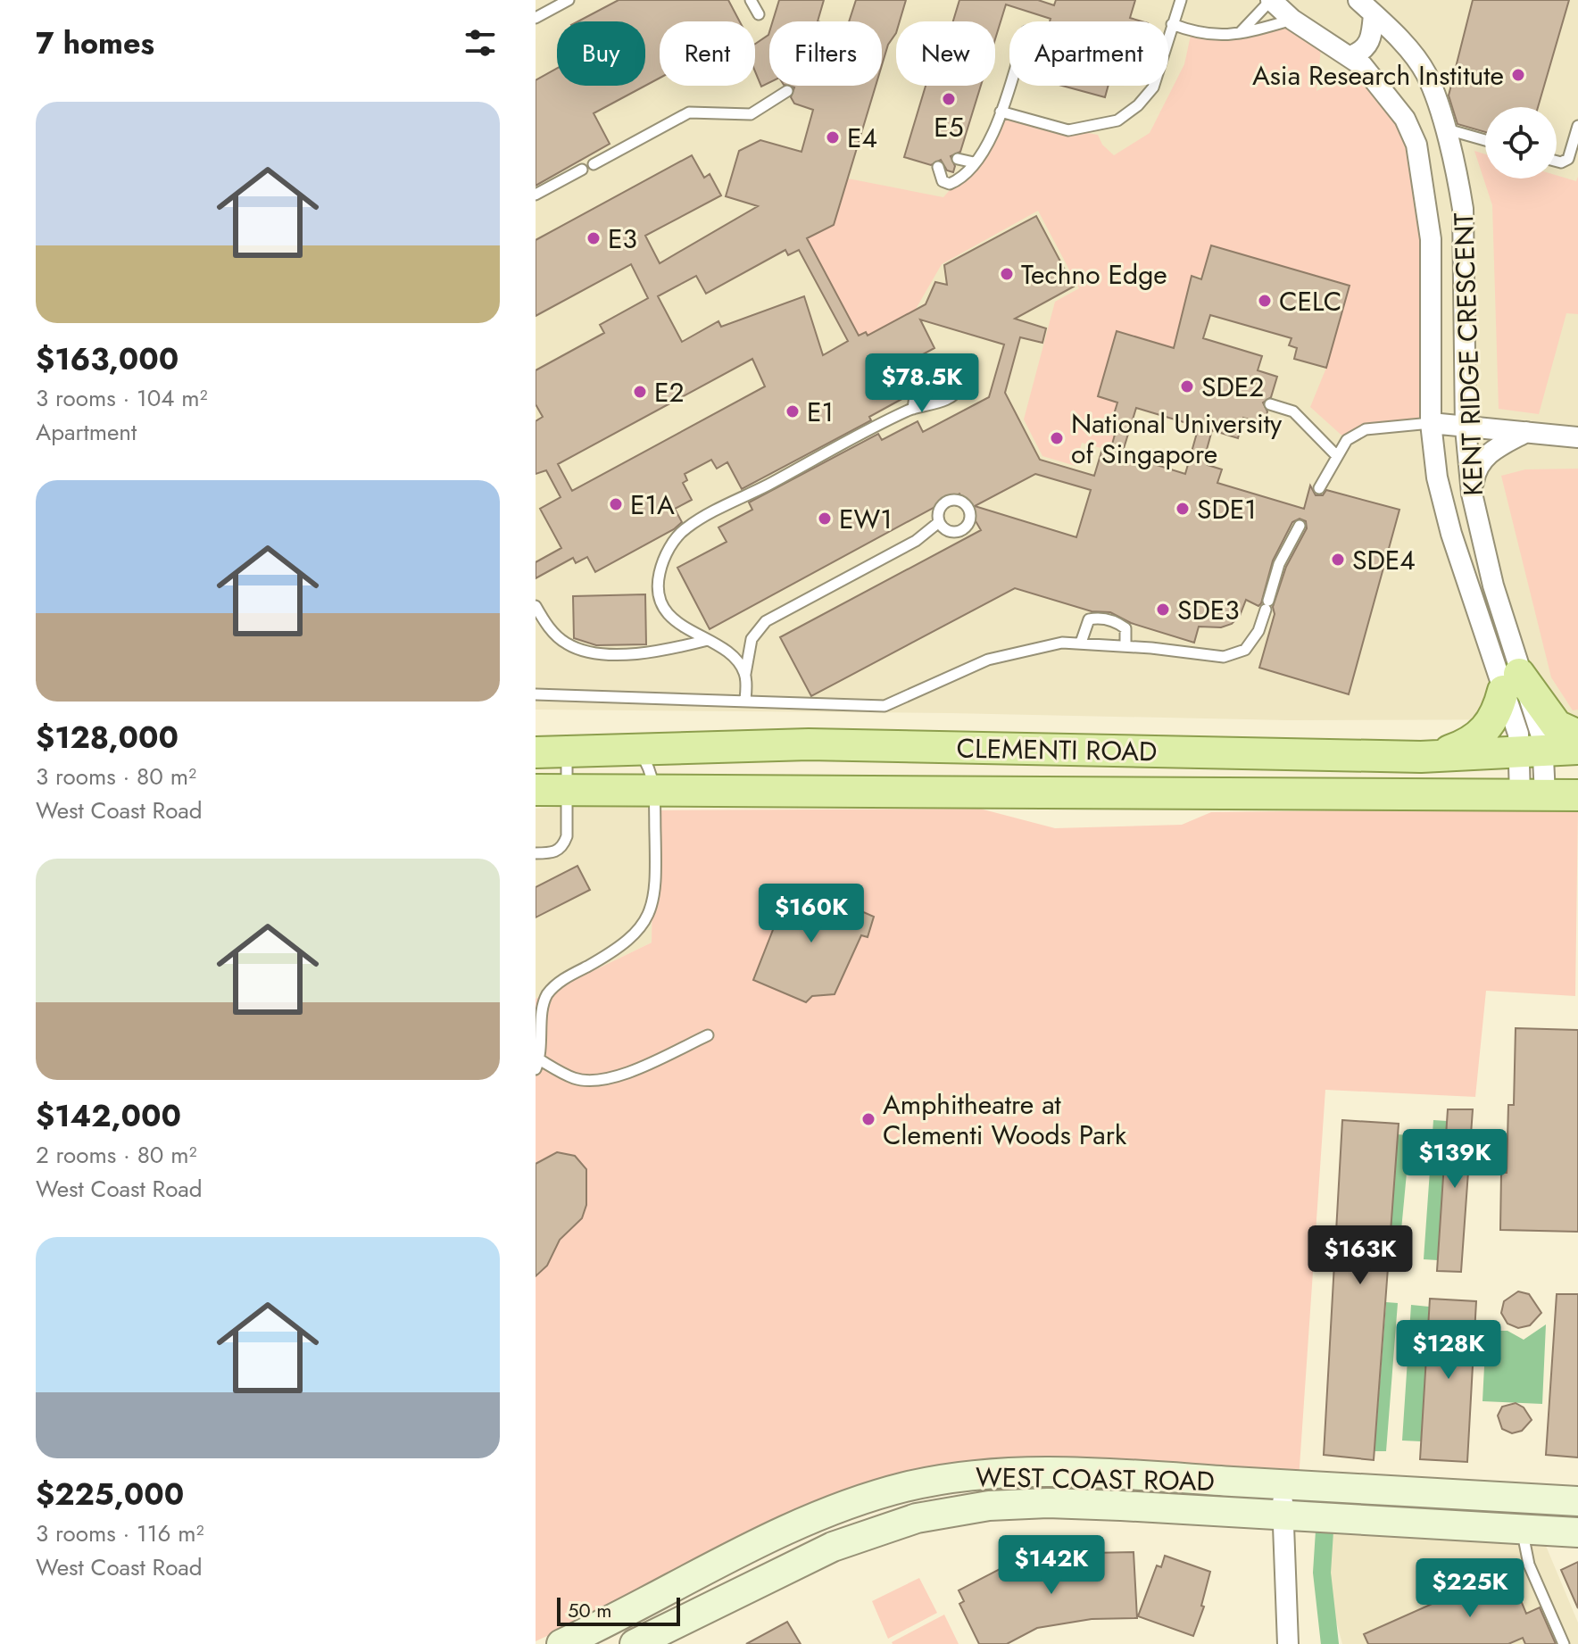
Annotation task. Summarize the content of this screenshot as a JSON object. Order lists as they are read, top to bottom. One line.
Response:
{"streets":{"main road":["CLEMENTI ROAD","WEST COAST ROAD"],"street":["KENT RIDGE CRESCENT"]},"crossings":[["KENT RIDGE CRESCENT","CLEMENTI ROAD"]],"places":["Asia Research Institute","E5","E4","E3","Techno Edge","CELC","SDE2","E2","E1","National University of Singapore","E1A","SDE1","EW1","SDE4","SDE3","Amphitheatre at Clementi Woods Park"],"scale_bar":"50 m","page":{"heading":"7 homes","chip":["Buy","Rent","Filters","New","Apartment"],"list":[{"name":"$163,000","note":"3 rooms · 104 m² · Apartment"},{"name":"$128,000","note":"3 rooms · 80 m² · West Coast Road"},{"name":"$142,000","note":"2 rooms · 80 m² · West Coast Road"},{"name":"$225,000","note":"3 rooms · 116 m² · West Coast Road"}],"price":["$78.5K","$160K","$139K","$163K","$128K","$142K","$225K"],"scale":"50 m"}}
